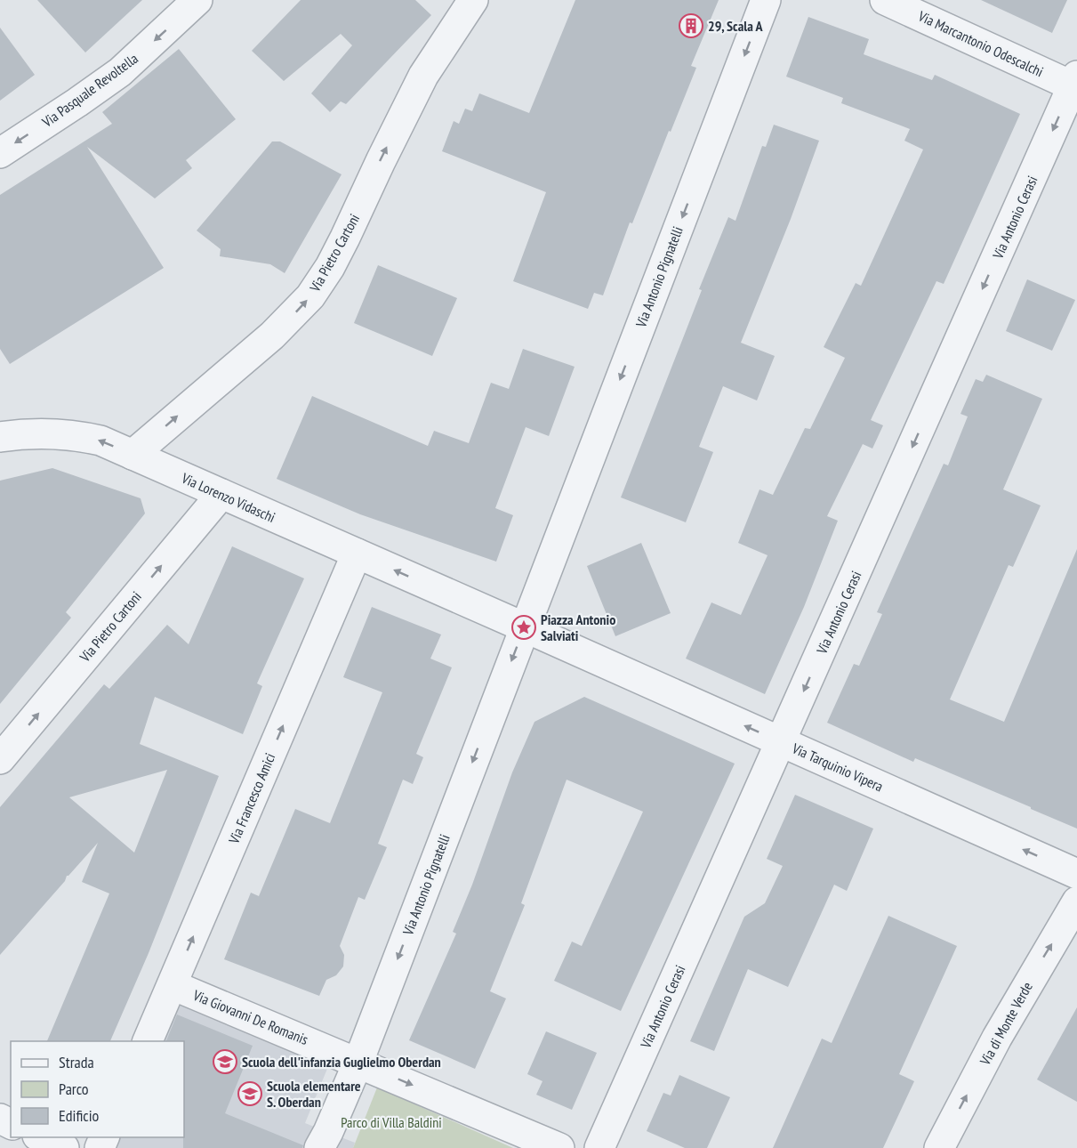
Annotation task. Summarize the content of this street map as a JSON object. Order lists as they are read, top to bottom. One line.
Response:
{"streets":{"street":["Via Marcantonio Odescalchi","Via Pasquale Revoltella","Via Antonio Cerasi","Via Pietro Cartoni","Via Antonio Pignatelli","Via Lorenzo Vidaschi","Via Tarquinio Vipera","Via Francesco Amici","Via Giovanni De Romanis","Via di Monte Verde"]},"crossings":[["Via Marcantonio Odescalchi","Via Antonio Cerasi"],["Via Antonio Cerasi","Via Tarquinio Vipera"],["Via Pietro Cartoni","Via Lorenzo Vidaschi"],["Via Antonio Pignatelli","Via Lorenzo Vidaschi"],["Via Antonio Pignatelli","Via Tarquinio Vipera"],["Via Antonio Pignatelli","Via Giovanni De Romanis"],["Via Lorenzo Vidaschi","Via Tarquinio Vipera"],["Via Lorenzo Vidaschi","Via Francesco Amici"],["Via Francesco Amici","Via Giovanni De Romanis"]],"one_way":["Via Pasquale Revoltella","Via Antonio Cerasi","Via Pietro Cartoni","Via Antonio Pignatelli","Via Lorenzo Vidaschi","Via Tarquinio Vipera","Via Francesco Amici","Via Giovanni De Romanis","Via di Monte Verde"],"parks":["Parco di Villa Baldini"],"places":{"building":["29, Scala A"],"place":["Piazza Antonio Salviati"],"school or university":["Scuola dell'infanzia Guglielmo Oberdan","Scuola elementare S. Oberdan"]},"legend":["Strada","Parco","Edificio"]}
